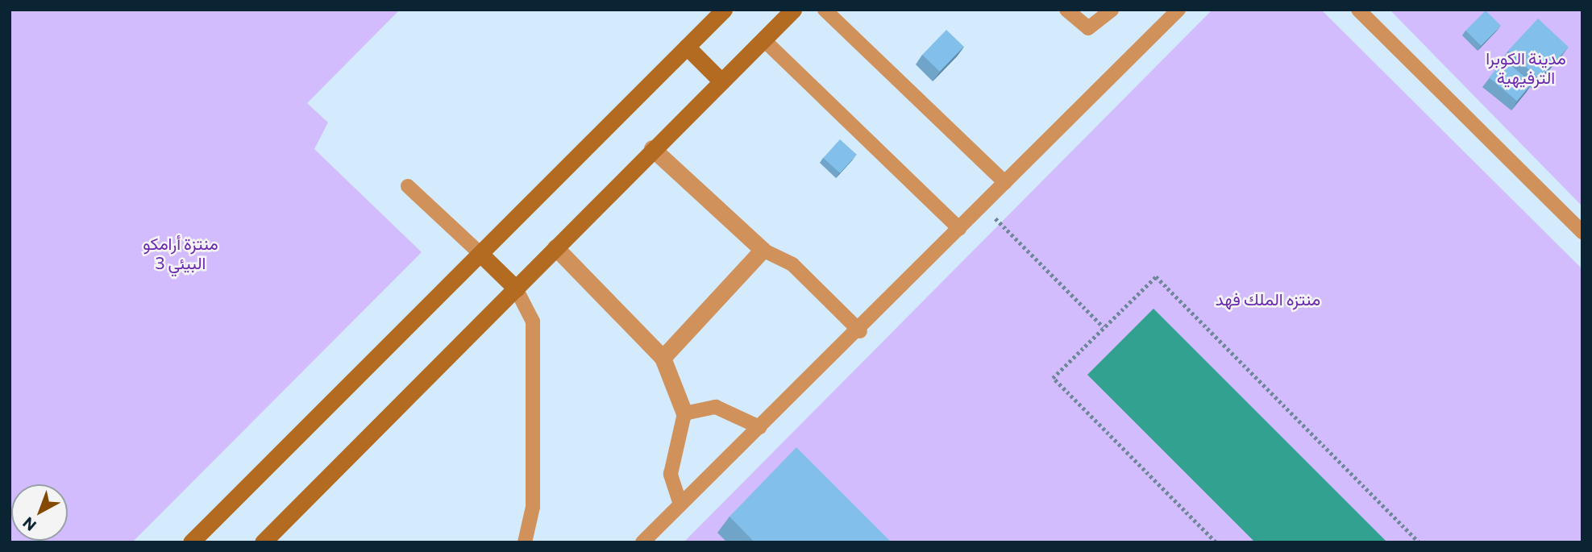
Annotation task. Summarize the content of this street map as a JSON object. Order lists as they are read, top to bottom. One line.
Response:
{"parks":["مدينة الكوبرا الترفيهية","منتزة أرامكو البيئي 3","منتزه الملك فهد"],"north":"bottom left"}
